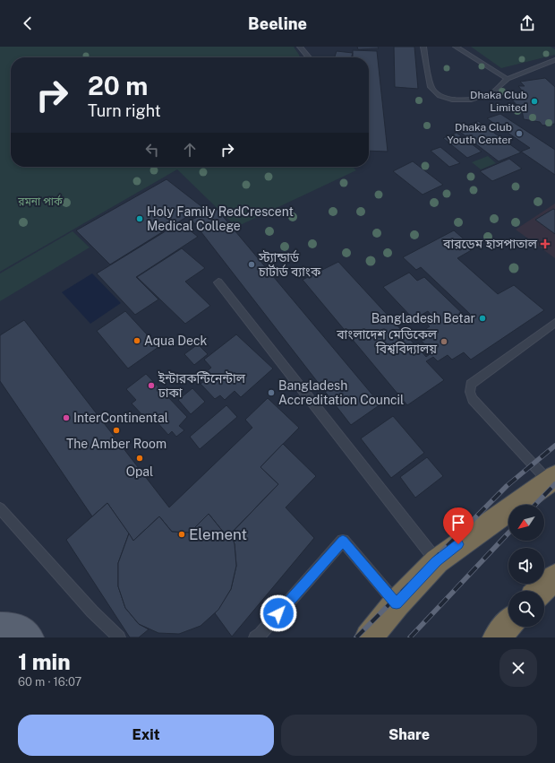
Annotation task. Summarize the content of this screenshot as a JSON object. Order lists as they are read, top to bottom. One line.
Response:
{"parks":["রমনা পার্ক"],"places":{"other":["Dhaka Club Limited","Dhaka Club Youth Center","Holy Family RedCrescent Medical College","স্ট্যান্ডার্ড চার্টার্ড ব্যাংক","Bangladesh Betar","Aqua Deck","বাংলাদেশ মেডিকেল বিশ্ববিদ্যালয়","ইন্টারকন্টিনেন্টাল ঢাকা","Bangladesh Accreditation Council","InterContinental","The Amber Room","Opal","Element"],"health":["বারডেম হাসপাতাল"]},"north":"bottom left","page":{"header":"Beeline","turn":["20 m","Turn right"],"heading":["1 min","60 m · 16:07"],"buttons":["Exit","Share"]}}
